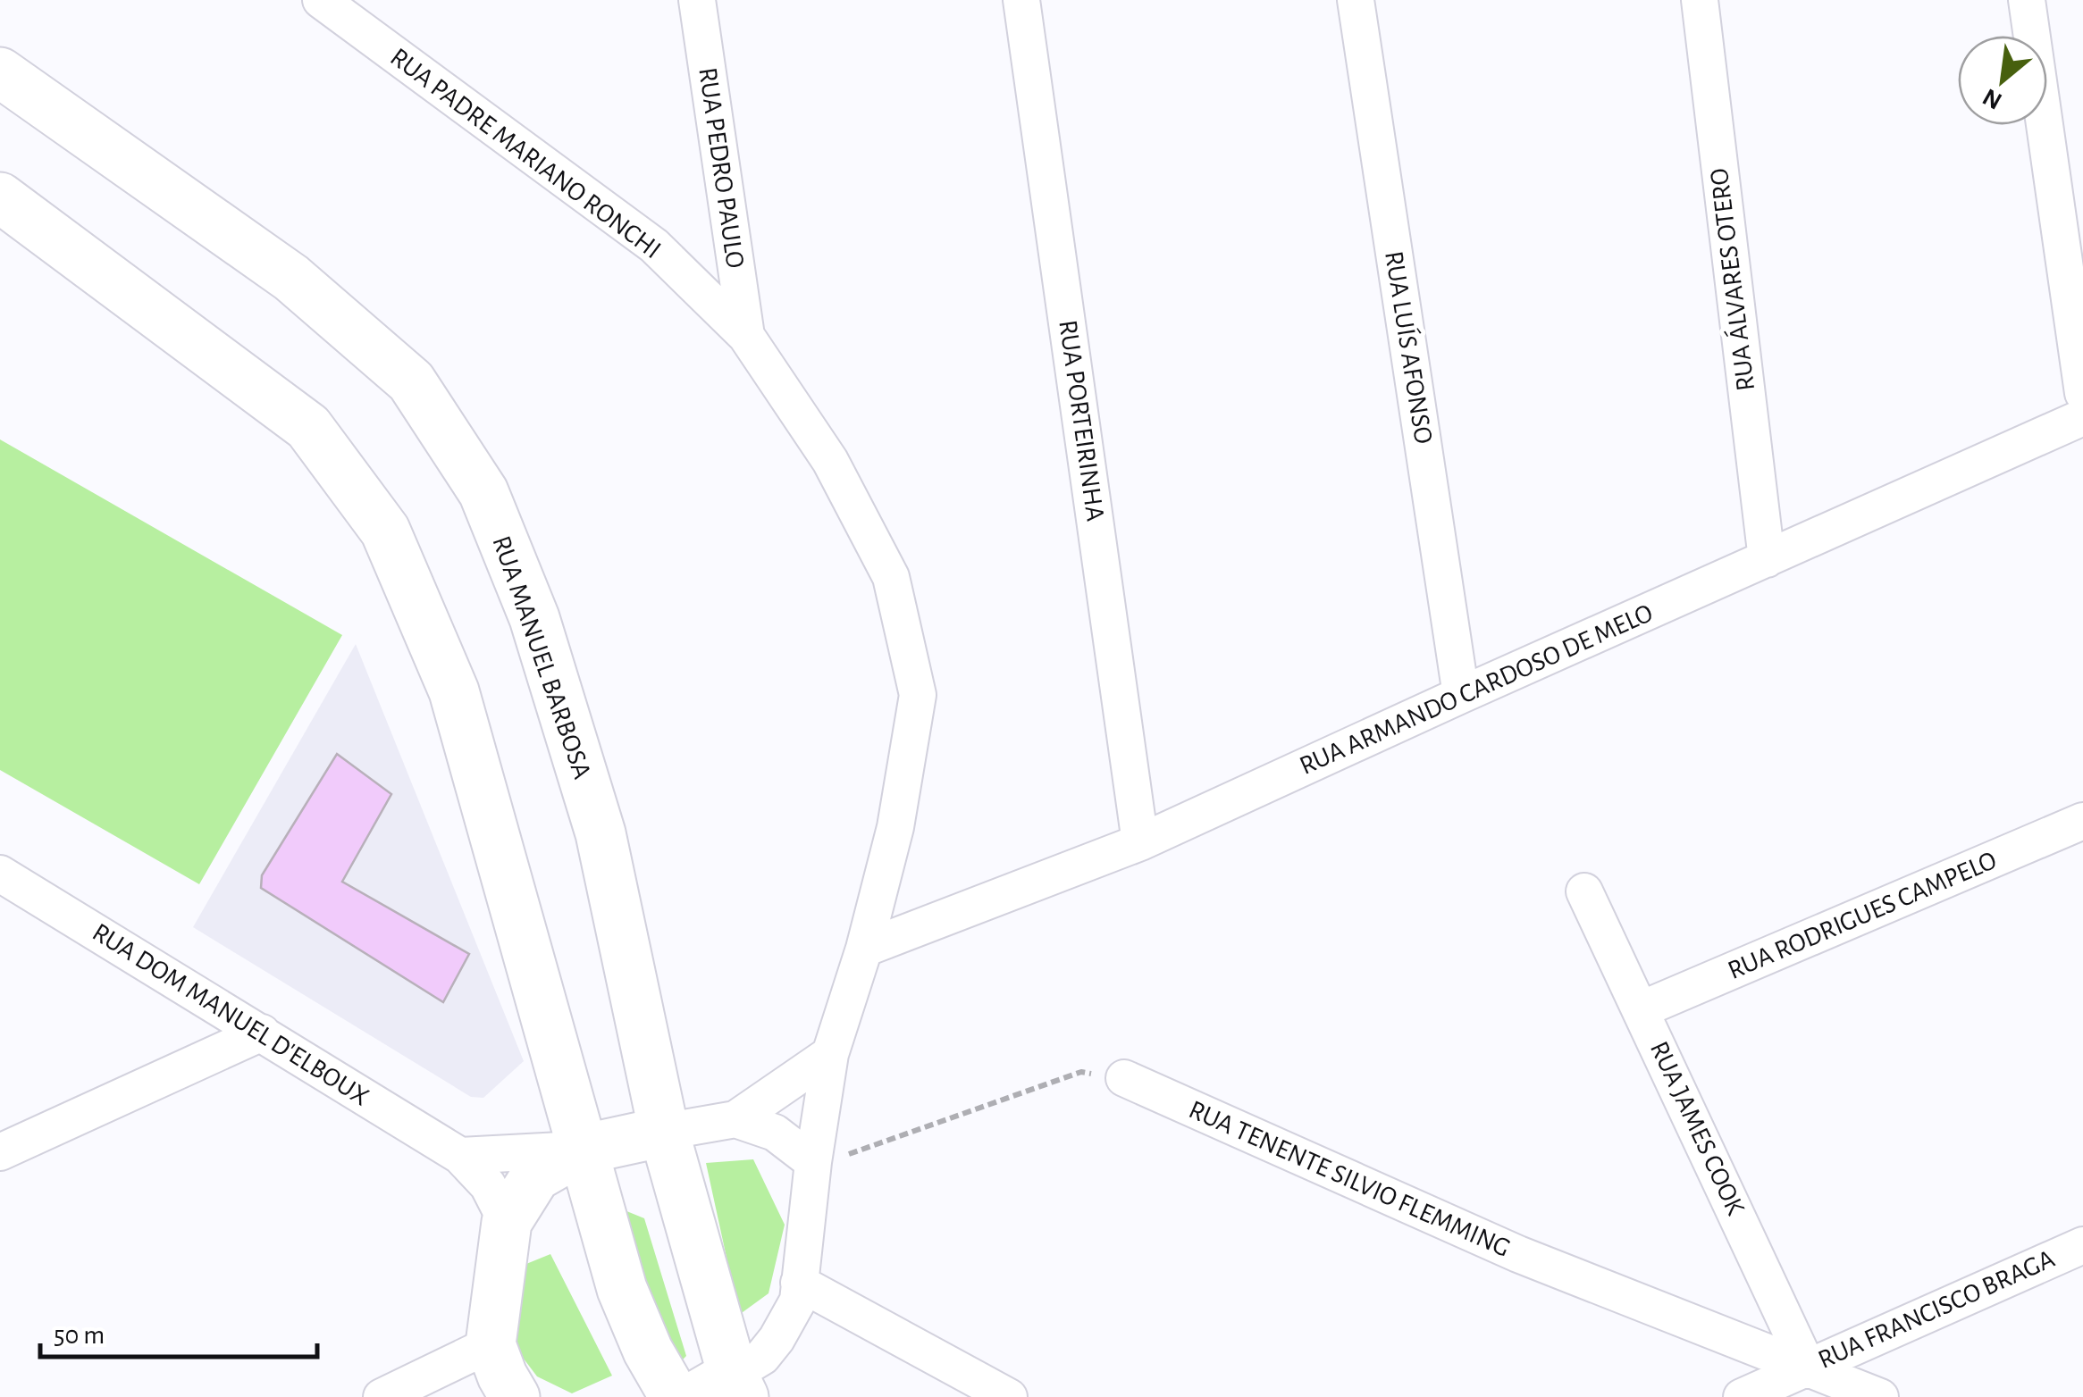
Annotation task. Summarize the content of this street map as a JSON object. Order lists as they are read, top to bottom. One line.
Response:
{"streets":{"main road":["RUA MANUEL BARBOSA"],"street":["RUA PADRE MARIANO RONCHI","RUA PEDRO PAULO","RUA ÁLVARES OTERO","RUA LUÍS AFONSO","RUA PORTEIRINHA","RUA ARMANDO CARDOSO DE MELO","RUA RODRIGUES CAMPELO","RUA DOM MANUEL D'ELBOUX","RUA JAMES COOK","RUA TENENTE SILVIO FLEMMING","RUA FRANCISCO BRAGA"]},"crossings":[["RUA PADRE MARIANO RONCHI","RUA PEDRO PAULO"],["RUA PADRE MARIANO RONCHI","RUA MANUEL BARBOSA"],["RUA PADRE MARIANO RONCHI","RUA ARMANDO CARDOSO DE MELO"],["RUA ÁLVARES OTERO","RUA ARMANDO CARDOSO DE MELO"],["RUA LUÍS AFONSO","RUA ARMANDO CARDOSO DE MELO"],["RUA PORTEIRINHA","RUA ARMANDO CARDOSO DE MELO"],["RUA RODRIGUES CAMPELO","RUA JAMES COOK"],["RUA JAMES COOK","RUA TENENTE SILVIO FLEMMING"],["RUA JAMES COOK","RUA FRANCISCO BRAGA"],["RUA TENENTE SILVIO FLEMMING","RUA FRANCISCO BRAGA"]],"scale_bar":"50 m","north":"bottom left"}
